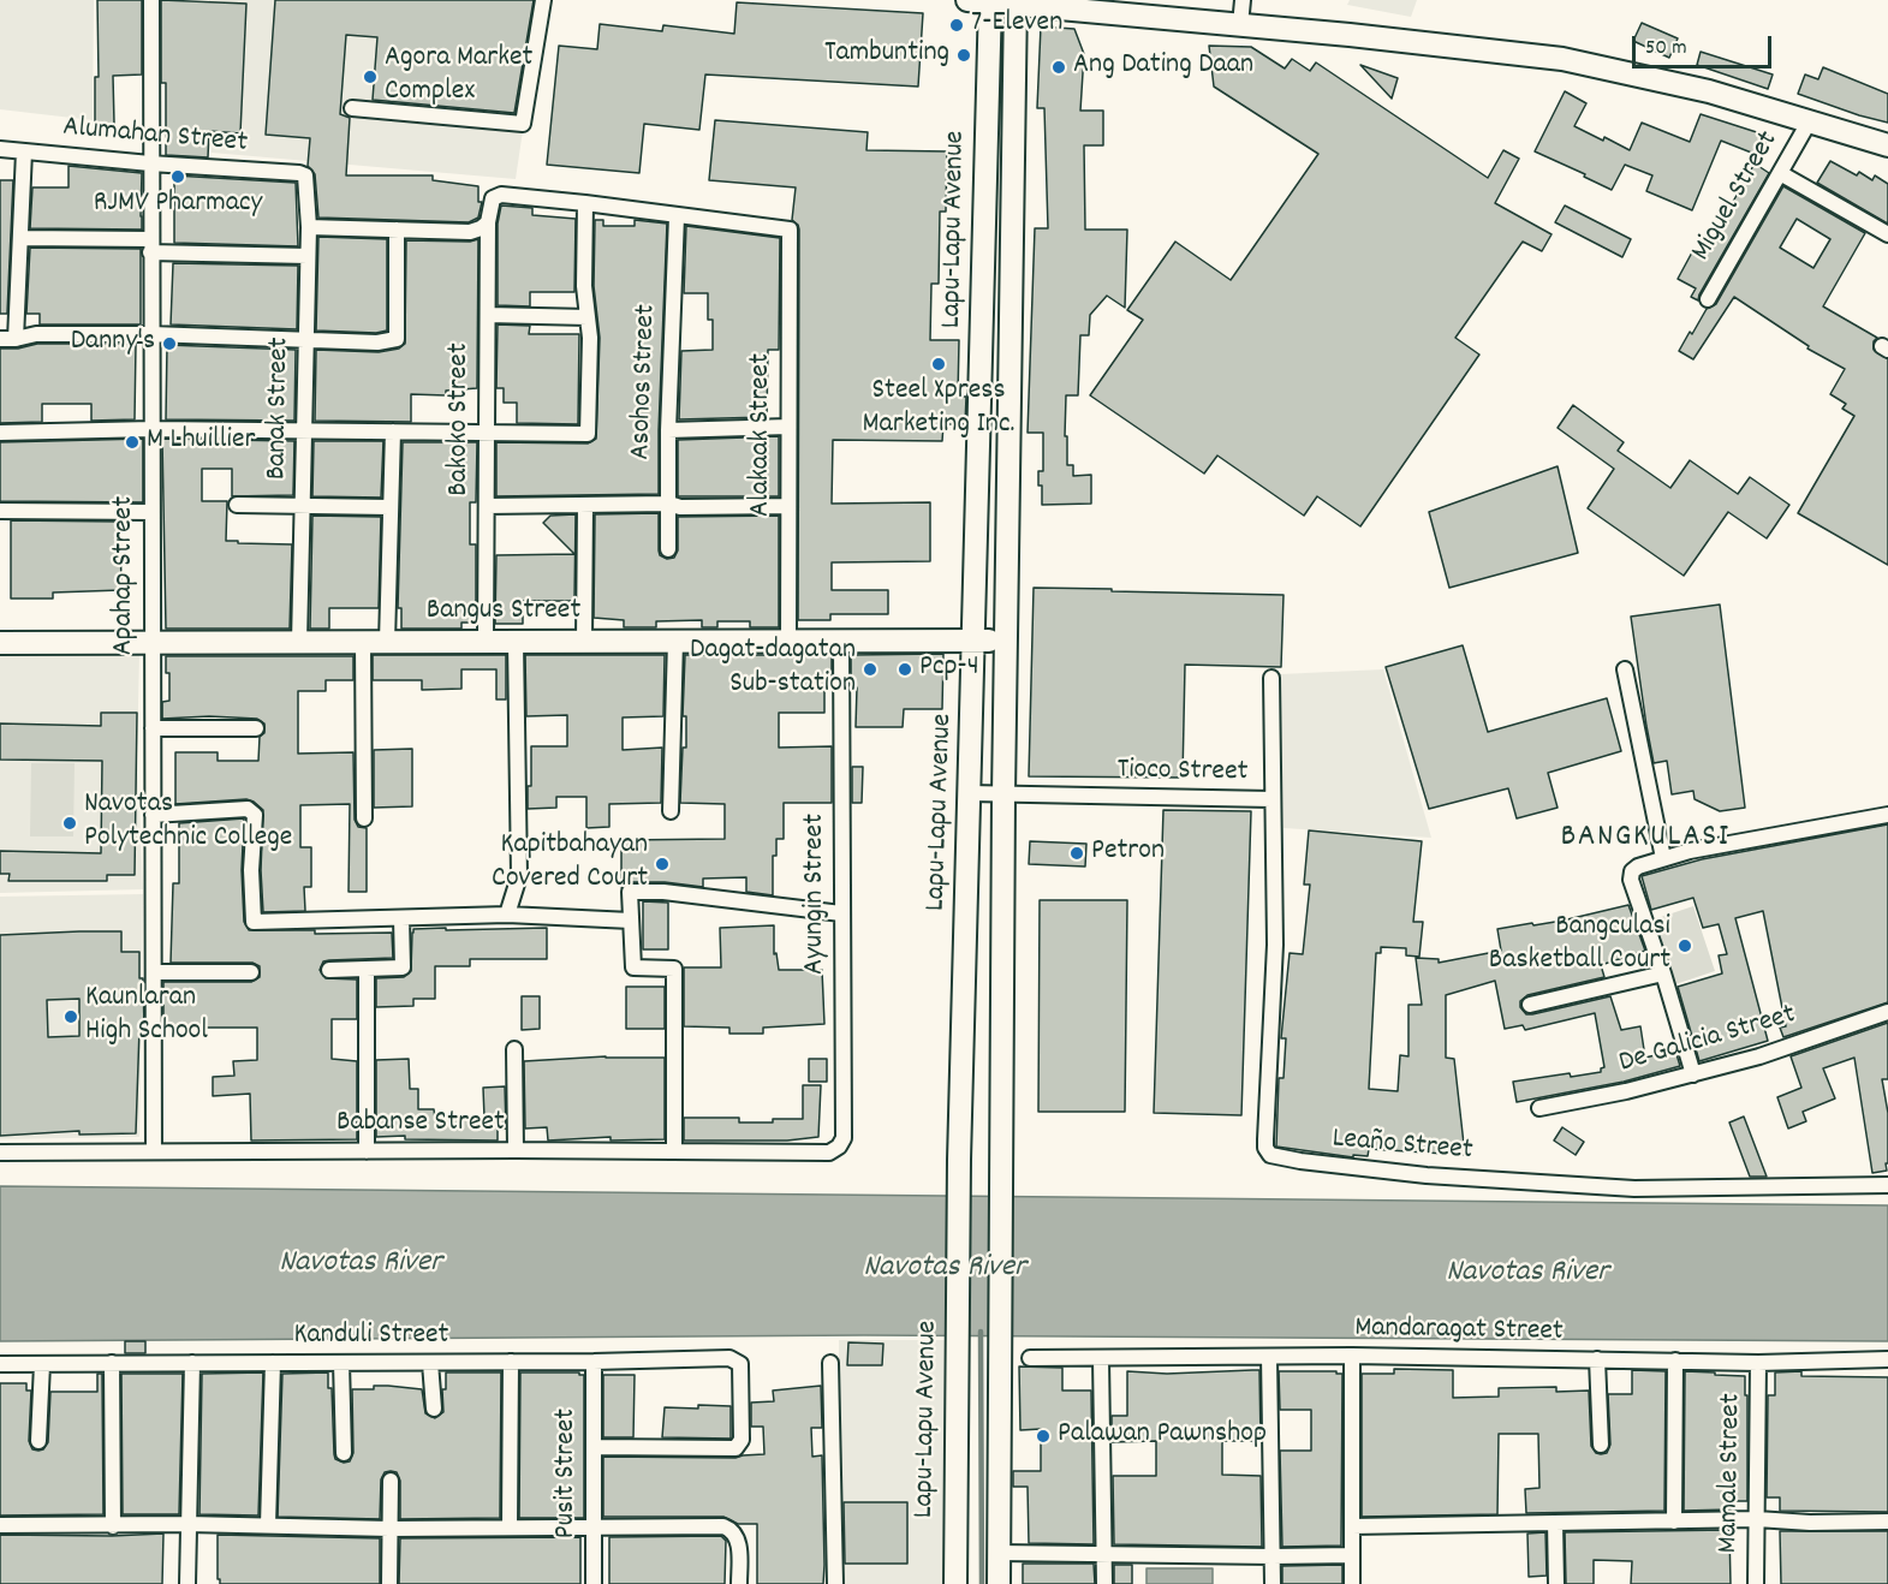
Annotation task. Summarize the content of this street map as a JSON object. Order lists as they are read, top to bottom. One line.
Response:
{"streets":{"main road":["Lapu-Lapu Avenue","Bangus Street"],"street":["Alumahan Street","Miguel Street","Asohos Street","Banak Street","Bakoko Street","Alakaak Street","Apahap Street","Tioco Street","Ayungin Street","De Galicia Street","Babanse Street","Leaño Street","Mandaragat Street","Kanduli Street","Pusit Street","Mamale Street"]},"crossings":[["Alumahan Street","Banak Street"],["Alumahan Street","Apahap Street"],["Lapu-Lapu Avenue","Bangus Street"],["Lapu-Lapu Avenue","Tioco Street"],["Asohos Street","Alakaak Street"],["Banak Street","Bangus Street"],["Bakoko Street","Bangus Street"],["Alakaak Street","Bangus Street"],["Apahap Street","Bangus Street"],["Apahap Street","Babanse Street"],["Bangus Street","Ayungin Street"],["Tioco Street","Leaño Street"],["Ayungin Street","Babanse Street"],["Mandaragat Street","Mamale Street"],["Kanduli Street","Pusit Street"]],"districts":["BANGKULASI"],"water":["Navotas River"],"places":["7-Eleven","Tambunting","Ang Dating Daan","Agora Market Complex","RJMV Pharmacy","Danny's","Steel Xpress Marketing Inc.","M Lhuillier","Dagat-dagatan Sub-station","Pcp-4","Navotas Polytechnic College","Petron","Kapitbahayan Covered Court","Bangculasi Basketball Court","Kaunlaran High School","Palawan Pawnshop"],"scale_bar":"50 m"}
